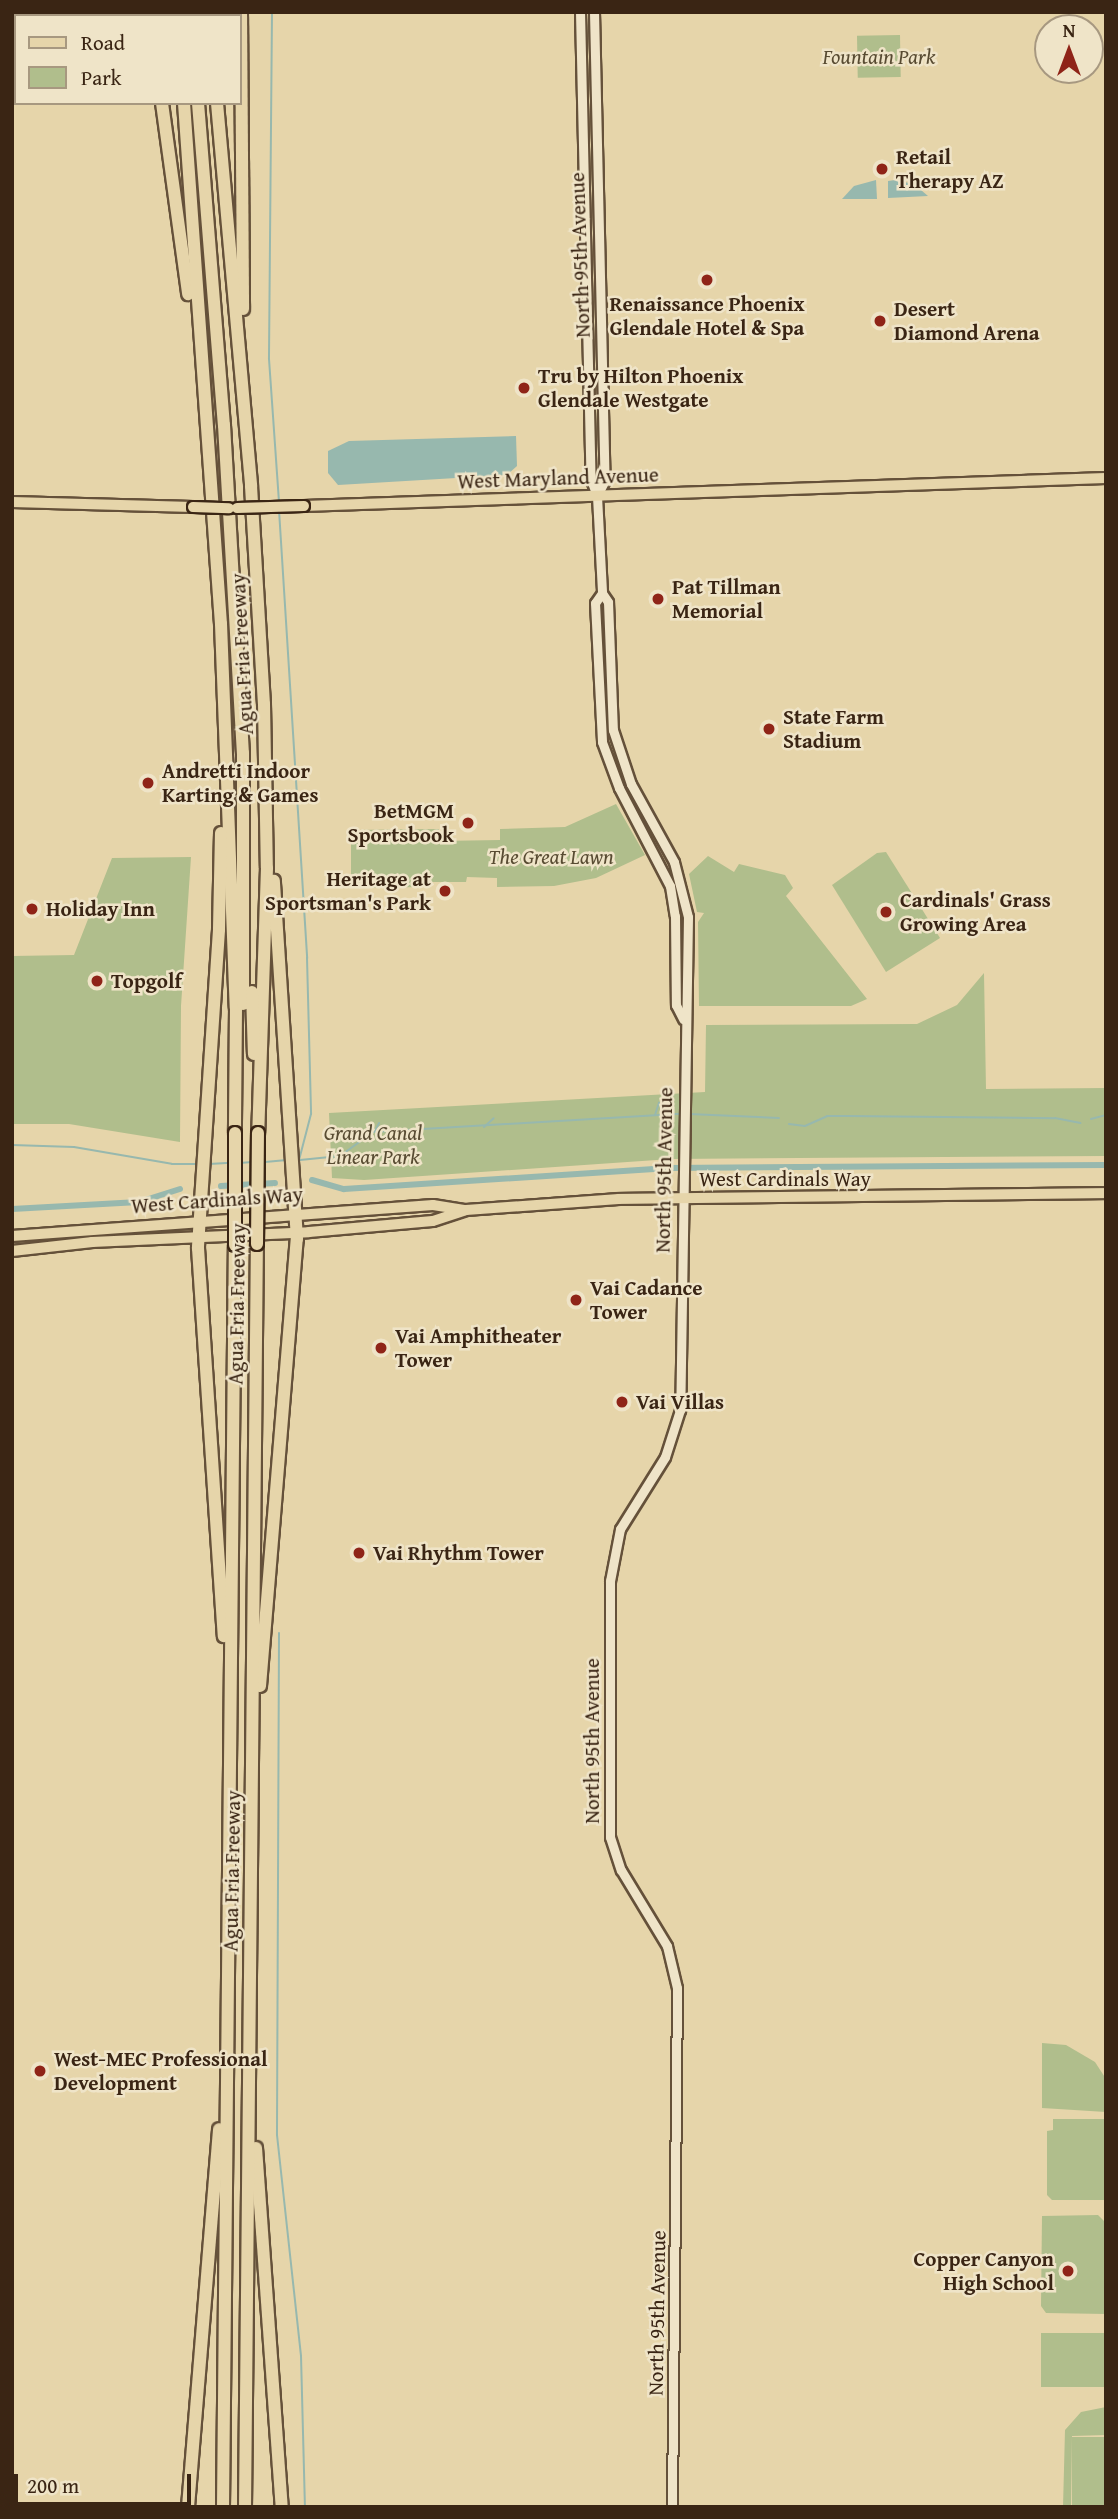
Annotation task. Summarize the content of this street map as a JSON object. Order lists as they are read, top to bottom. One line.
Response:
{"streets":{"highway":["Agua Fria Freeway"],"main road":["West Maryland Avenue","West Cardinals Way"],"street":["North 95th Avenue"]},"crossings":[["North 95th Avenue","West Maryland Avenue"],["North 95th Avenue","West Cardinals Way"]],"parks":["Fountain Park","The Great Lawn","Grand Canal Linear Park"],"places":["Retail Therapy AZ","Renaissance Phoenix Glendale Hotel & Spa","Desert Diamond Arena","Tru by Hilton Phoenix Glendale Westgate","Pat Tillman Memorial","State Farm Stadium","Andretti Indoor Karting & Games","BetMGM Sportsbook","Heritage at Sportsman's Park","Holiday Inn","Cardinals' Grass Growing Area","Topgolf","Vai Cadance Tower","Vai Amphitheater Tower","Vai Villas","Vai Rhythm Tower","West-MEC Professional Development","Copper Canyon High School"],"legend":["Road","Park"],"scale_bar":"200 m","north":"top"}
